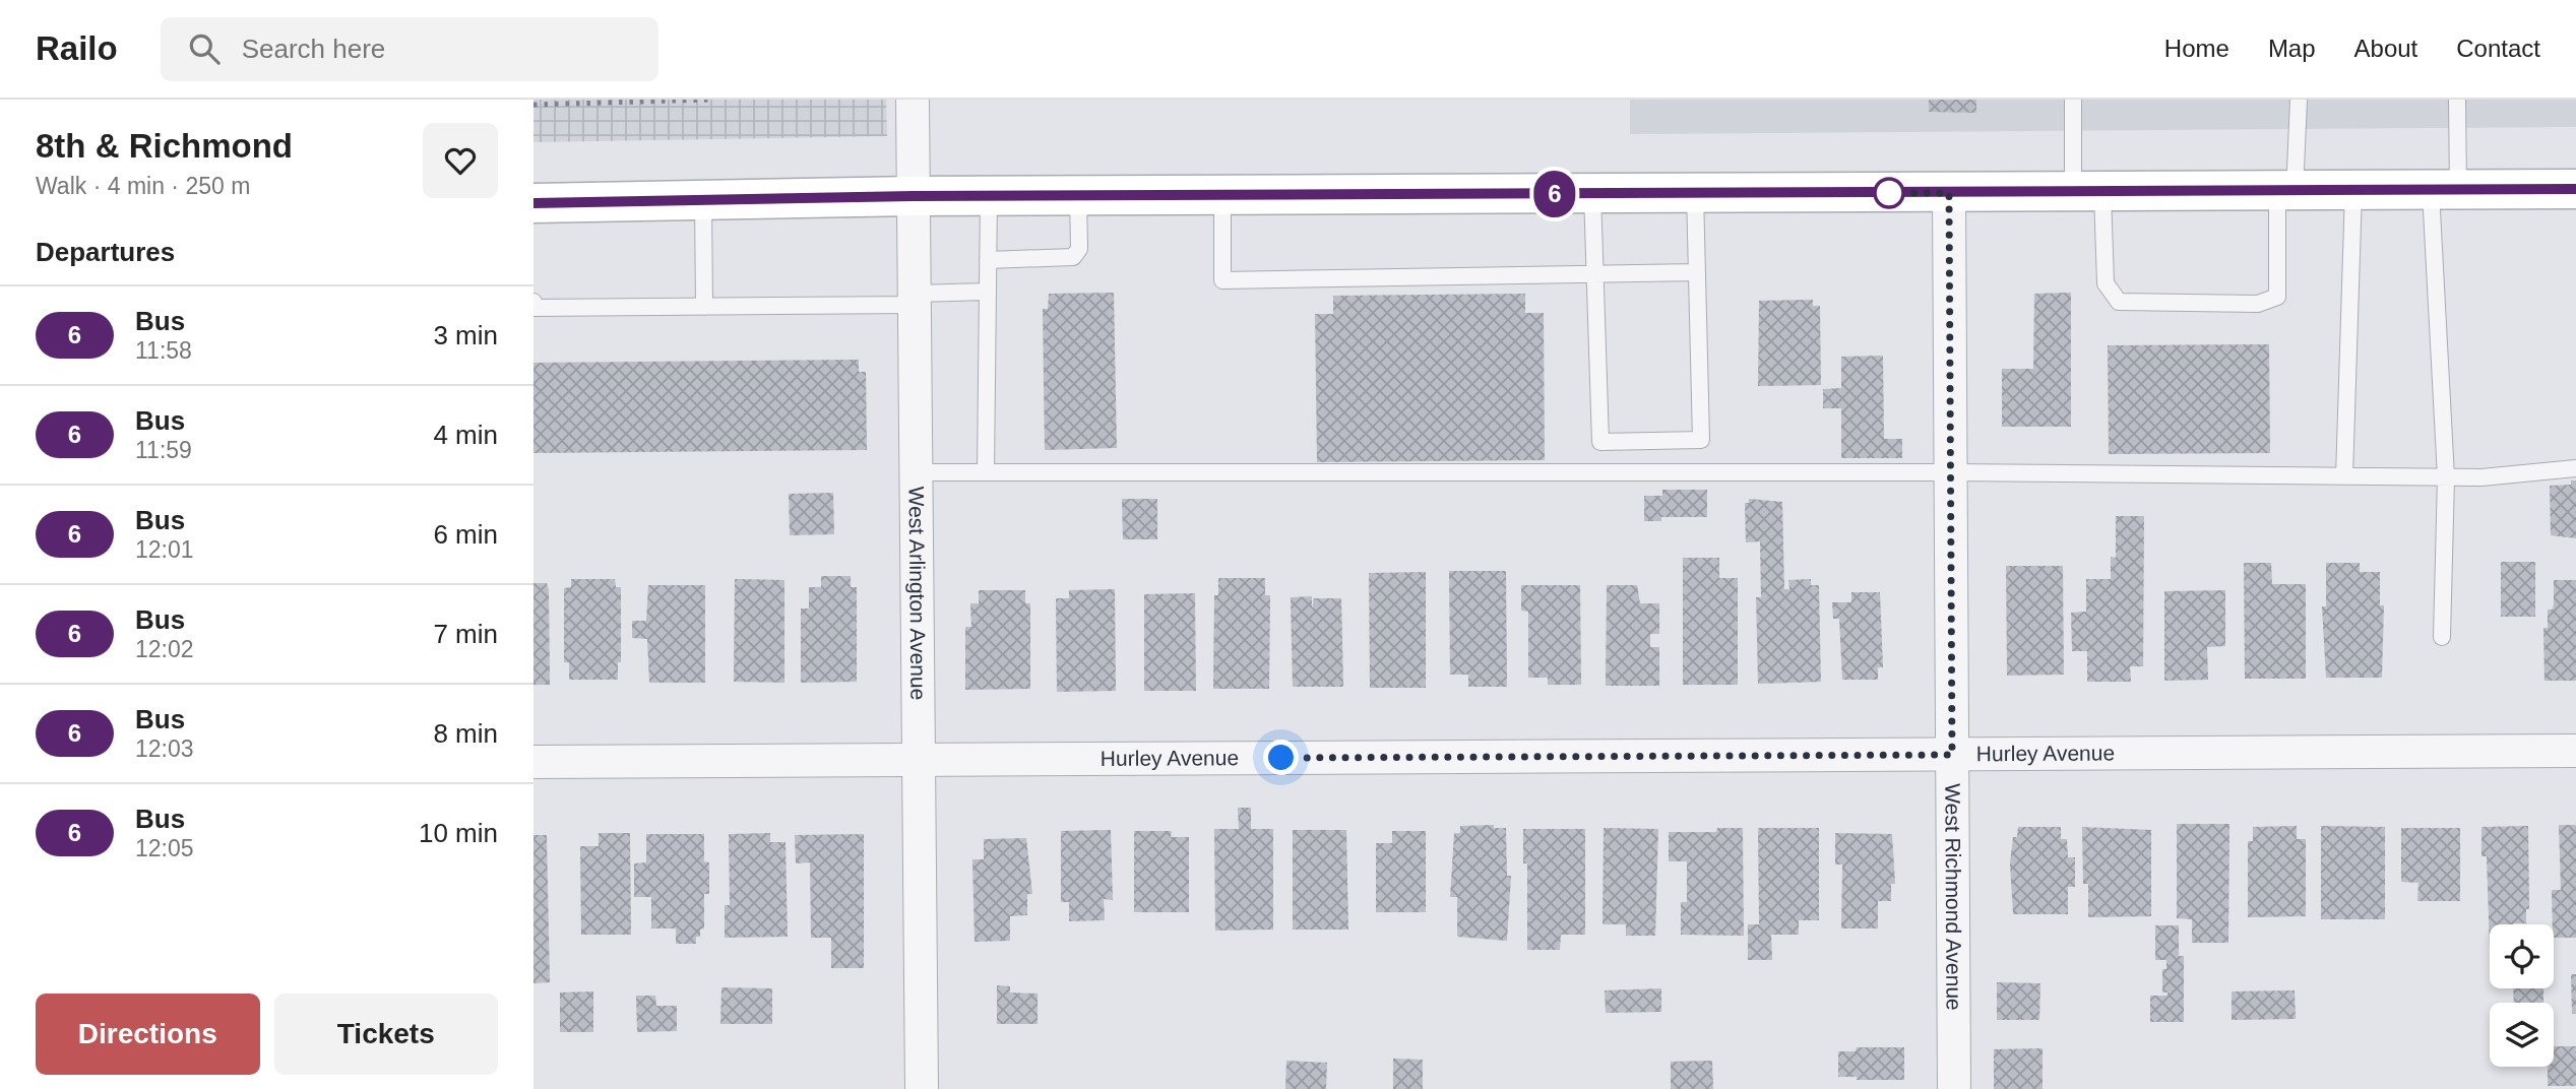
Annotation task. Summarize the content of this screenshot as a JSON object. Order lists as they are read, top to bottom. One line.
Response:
{"streets":{"street":["West Arlington Avenue","Hurley Avenue","West Richmond Avenue"]},"crossings":[["West Arlington Avenue","Hurley Avenue"],["Hurley Avenue","West Richmond Avenue"]],"lines":["bus line 6"],"page":{"header":"Railo","search":"Search here","nav":["Home","Map","About","Contact"],"heading":[["8th & Richmond","Walk · 4 min · 250 m"],"Departures"],"on_map":"6","list":[{"mark":"6","name":"Bus","note":"11:58","value":"3 min"},{"mark":"6","name":"Bus","note":"11:59","value":"4 min"},{"mark":"6","name":"Bus","note":"12:01","value":"6 min"},{"mark":"6","name":"Bus","note":"12:02","value":"7 min"},{"mark":"6","name":"Bus","note":"12:03","value":"8 min"},{"mark":"6","name":"Bus","note":"12:05","value":"10 min"}],"buttons":["Directions","Tickets"]}}
